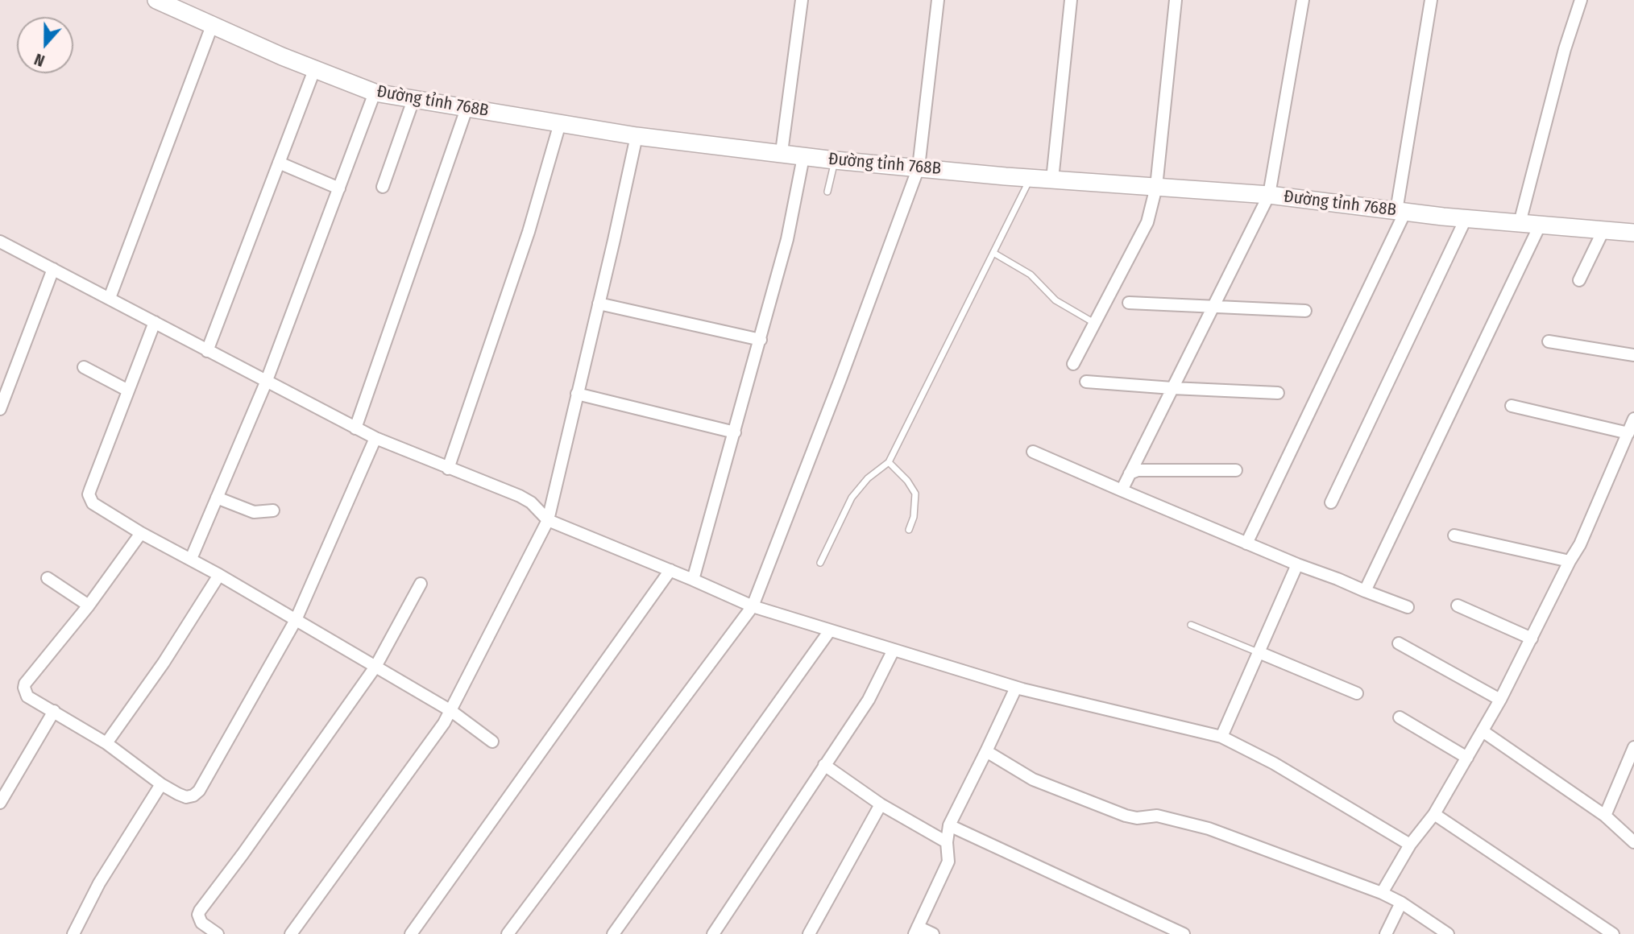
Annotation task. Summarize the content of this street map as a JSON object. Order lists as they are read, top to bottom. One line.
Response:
{"streets":{"street":["Đường tỉnh 768B"]},"north":"bottom"}
